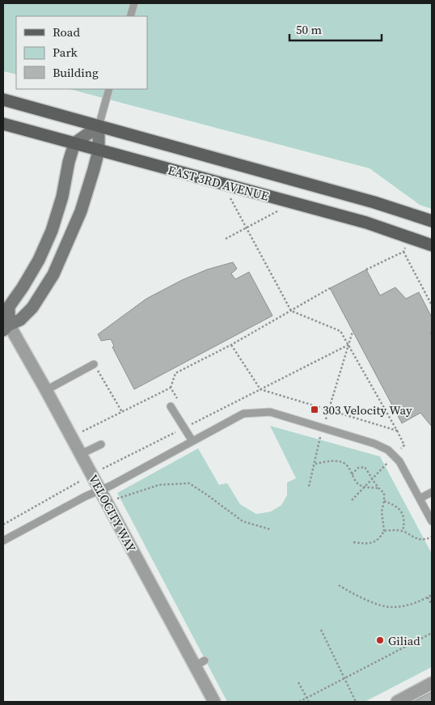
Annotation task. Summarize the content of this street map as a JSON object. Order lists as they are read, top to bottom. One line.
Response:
{"streets":{"main road":["EAST 3RD AVENUE"],"street":["VELOCITY WAY"]},"places":{"transit":["303 Velocity Way"],"other":["Giliad"]},"legend":["Road","Park","Building"],"scale_bar":"50 m"}
